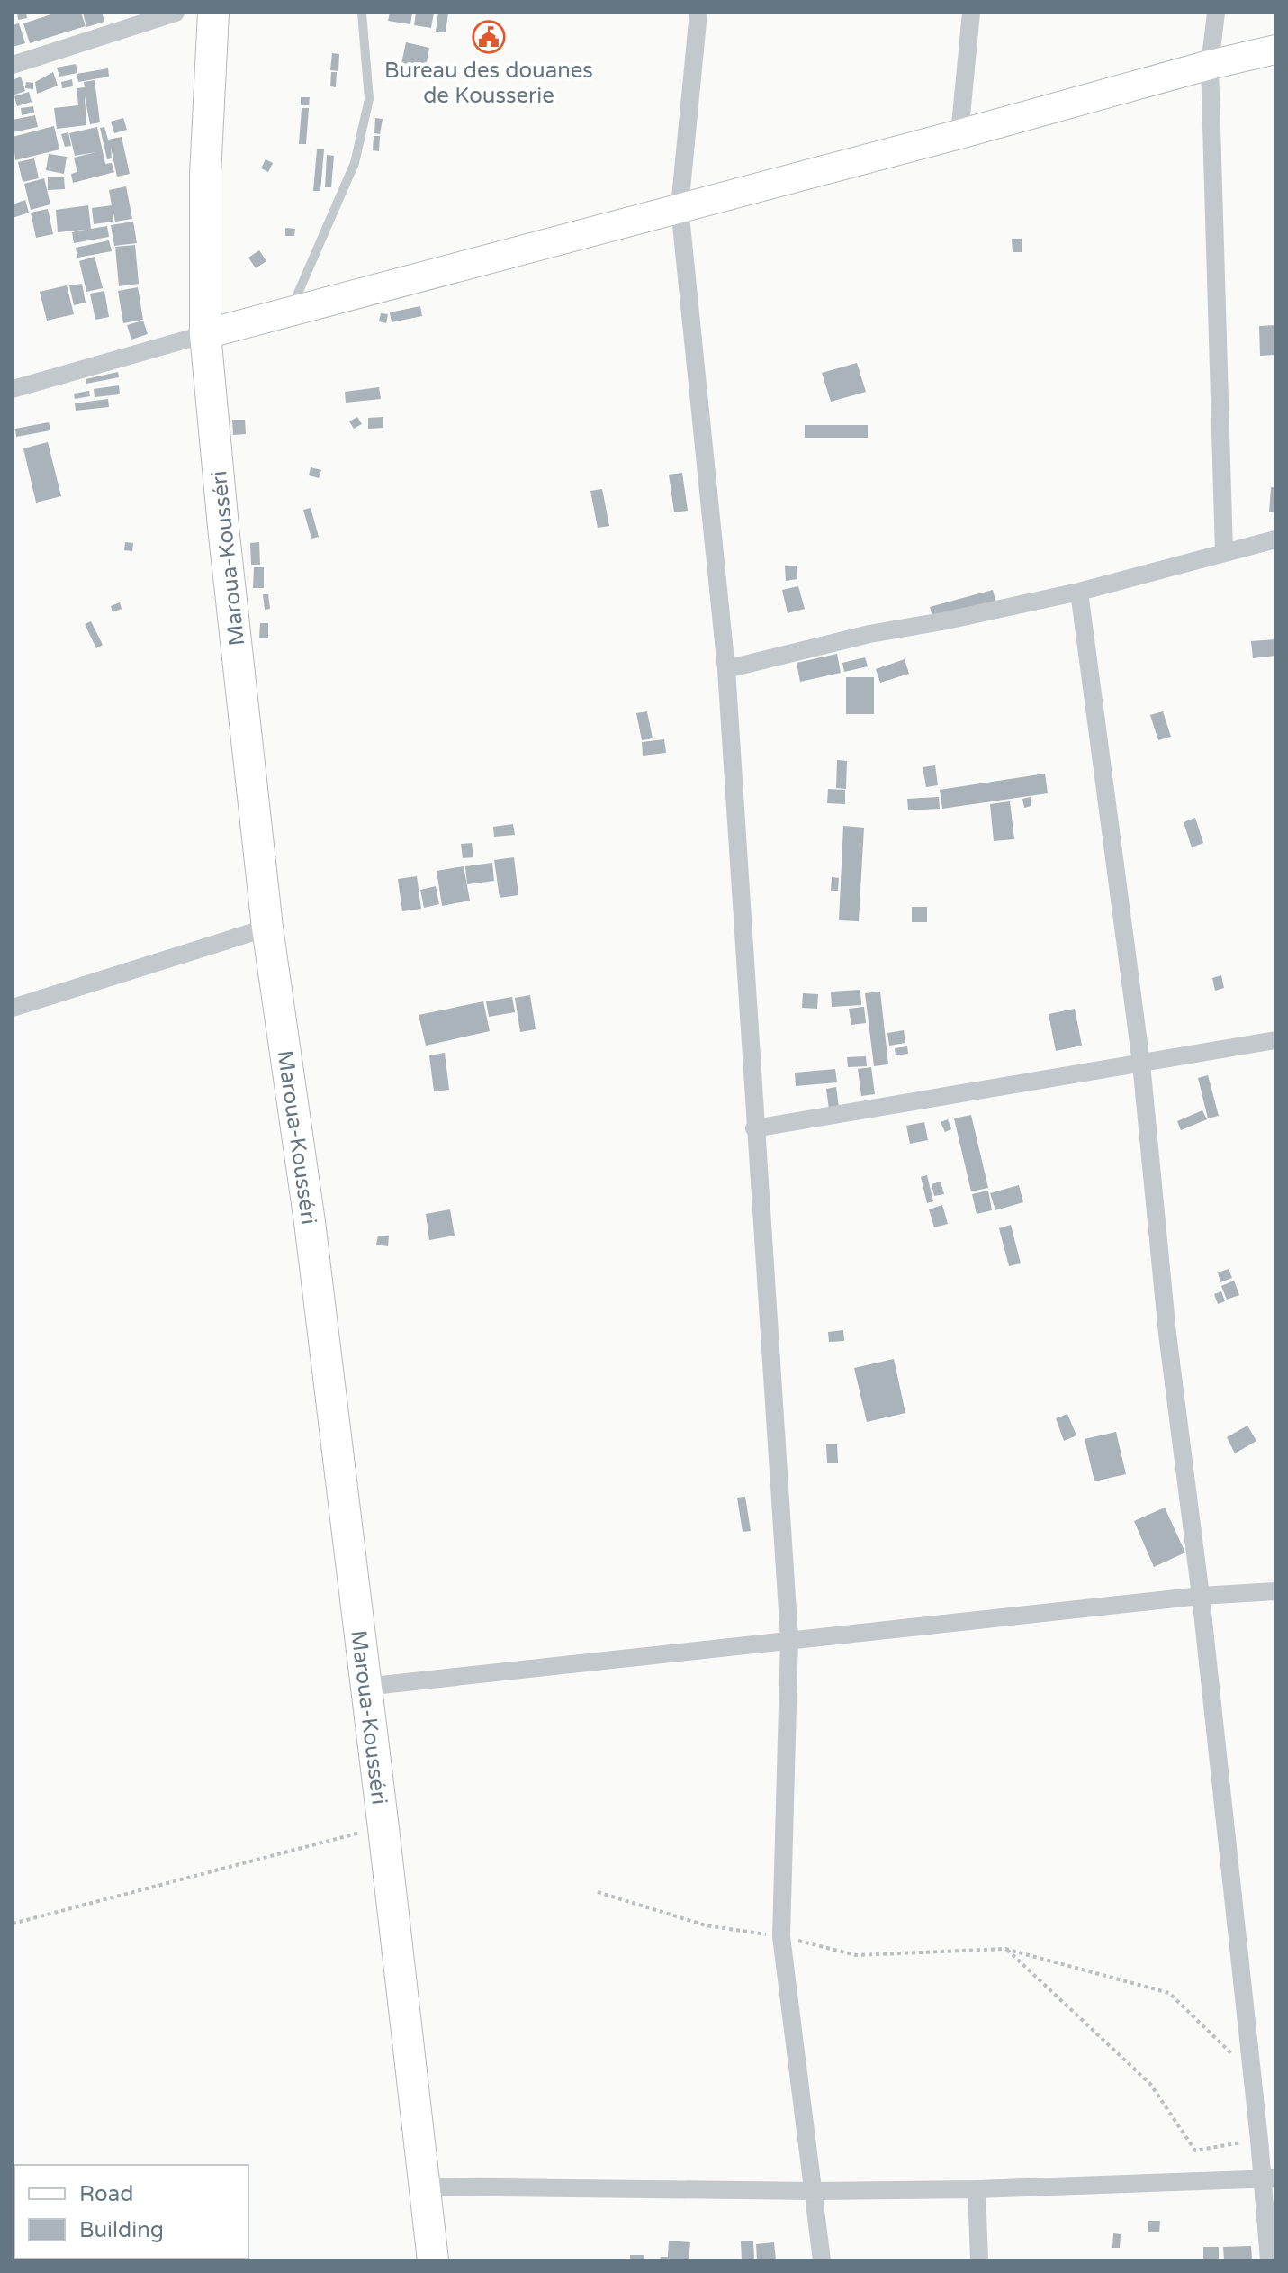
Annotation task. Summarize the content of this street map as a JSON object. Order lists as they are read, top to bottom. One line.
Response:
{"streets":{"highway":["Maroua-Kousséri"]},"places":{"public building":["Bureau des douanes de Kousserie"]},"legend":["Road","Building"]}
